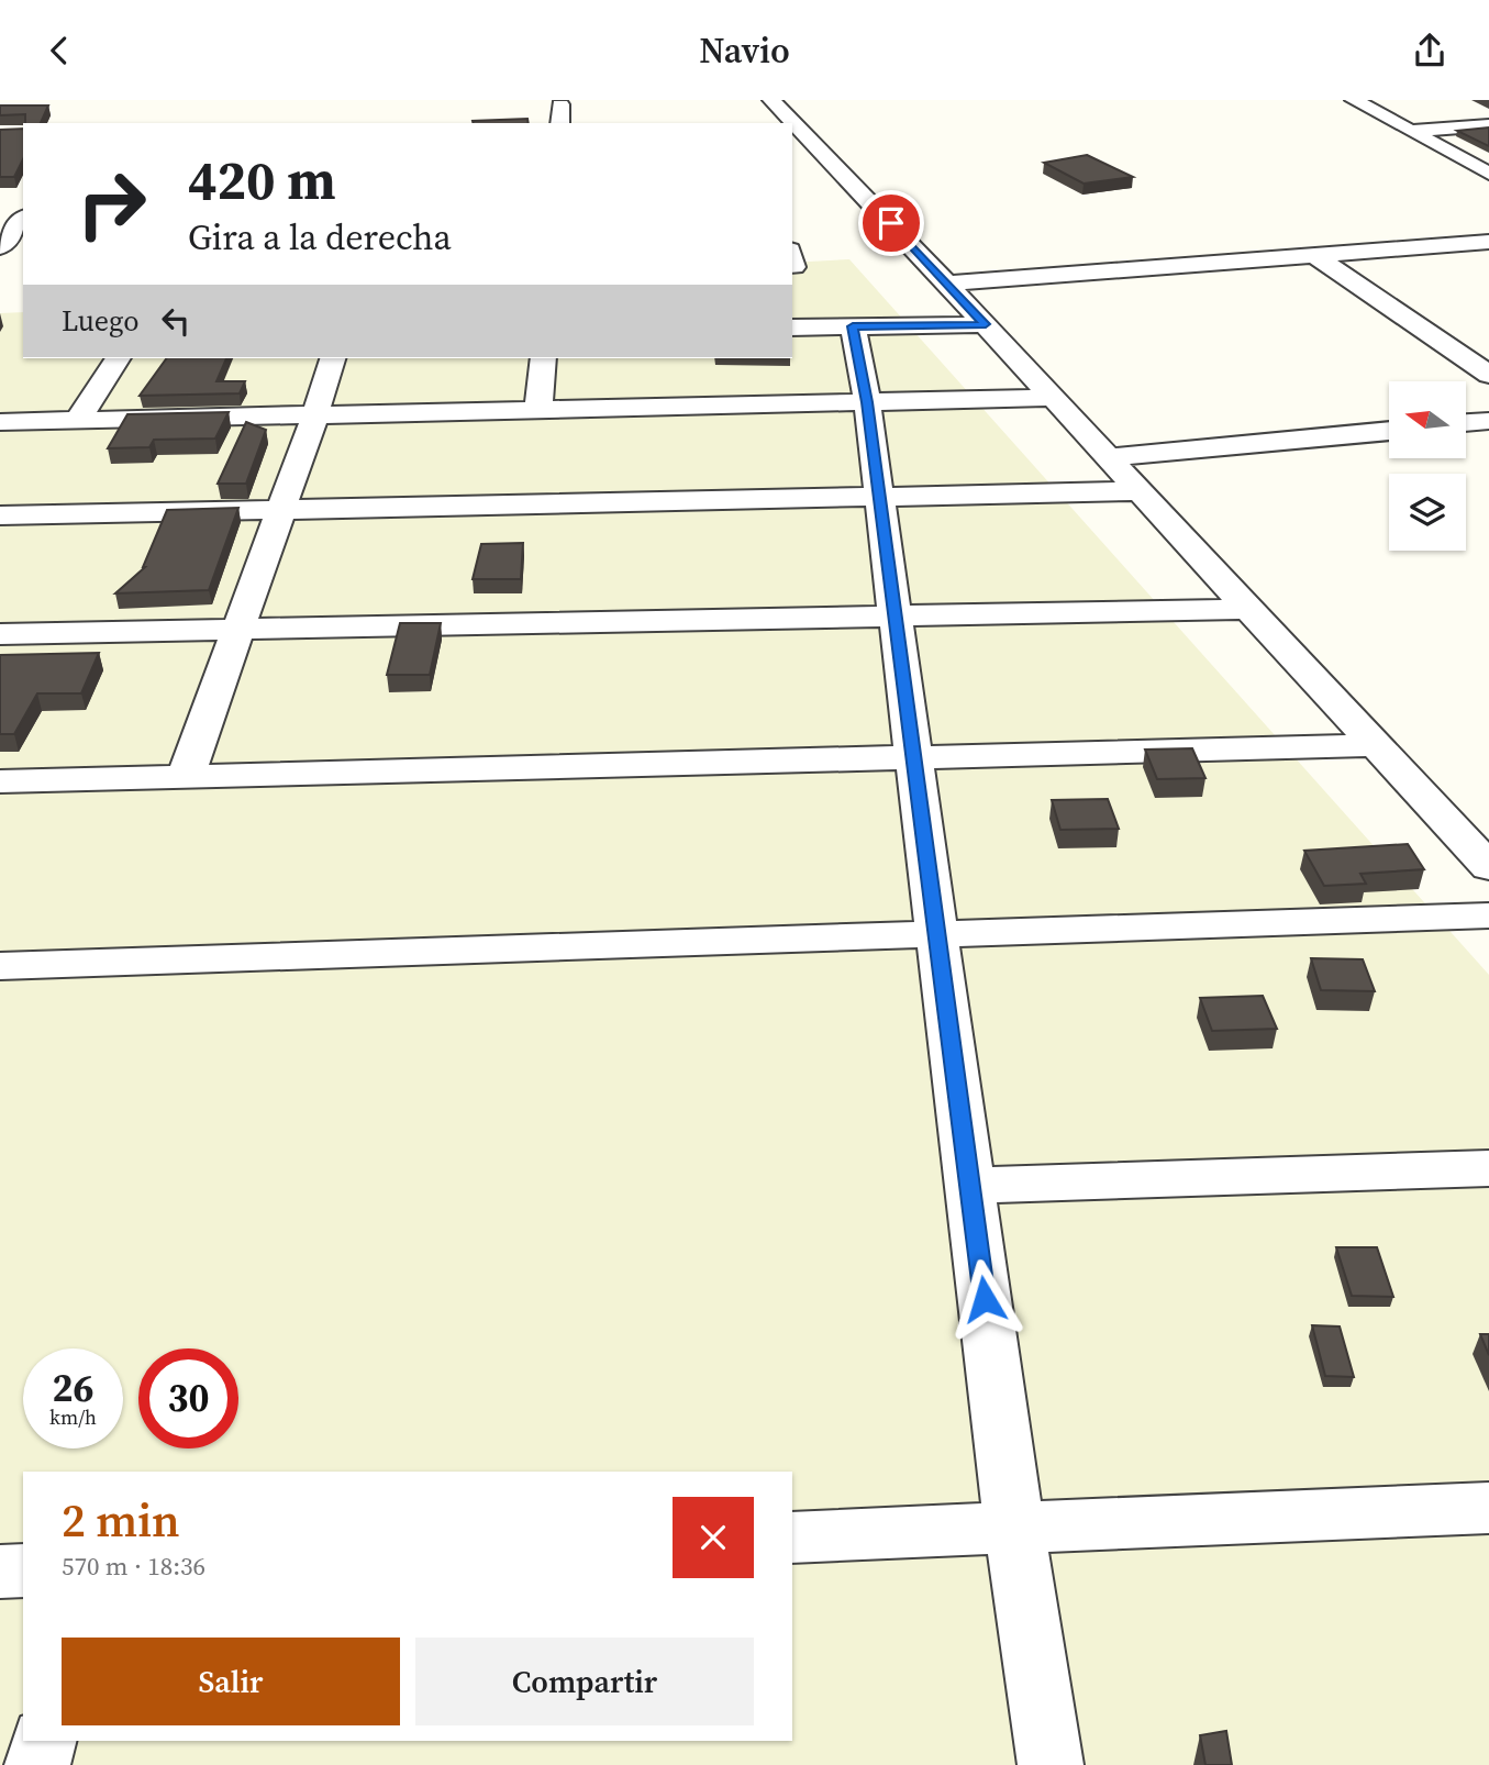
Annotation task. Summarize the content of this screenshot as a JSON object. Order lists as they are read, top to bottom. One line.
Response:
{"north":"left","page":{"header":"Navio","turn":["420 m","Gira a la derecha"],"then":"Luego","speed":"26 km/h","limit":"30","heading":["2 min","570 m · 18:36"],"buttons":["Salir","Compartir"]}}
